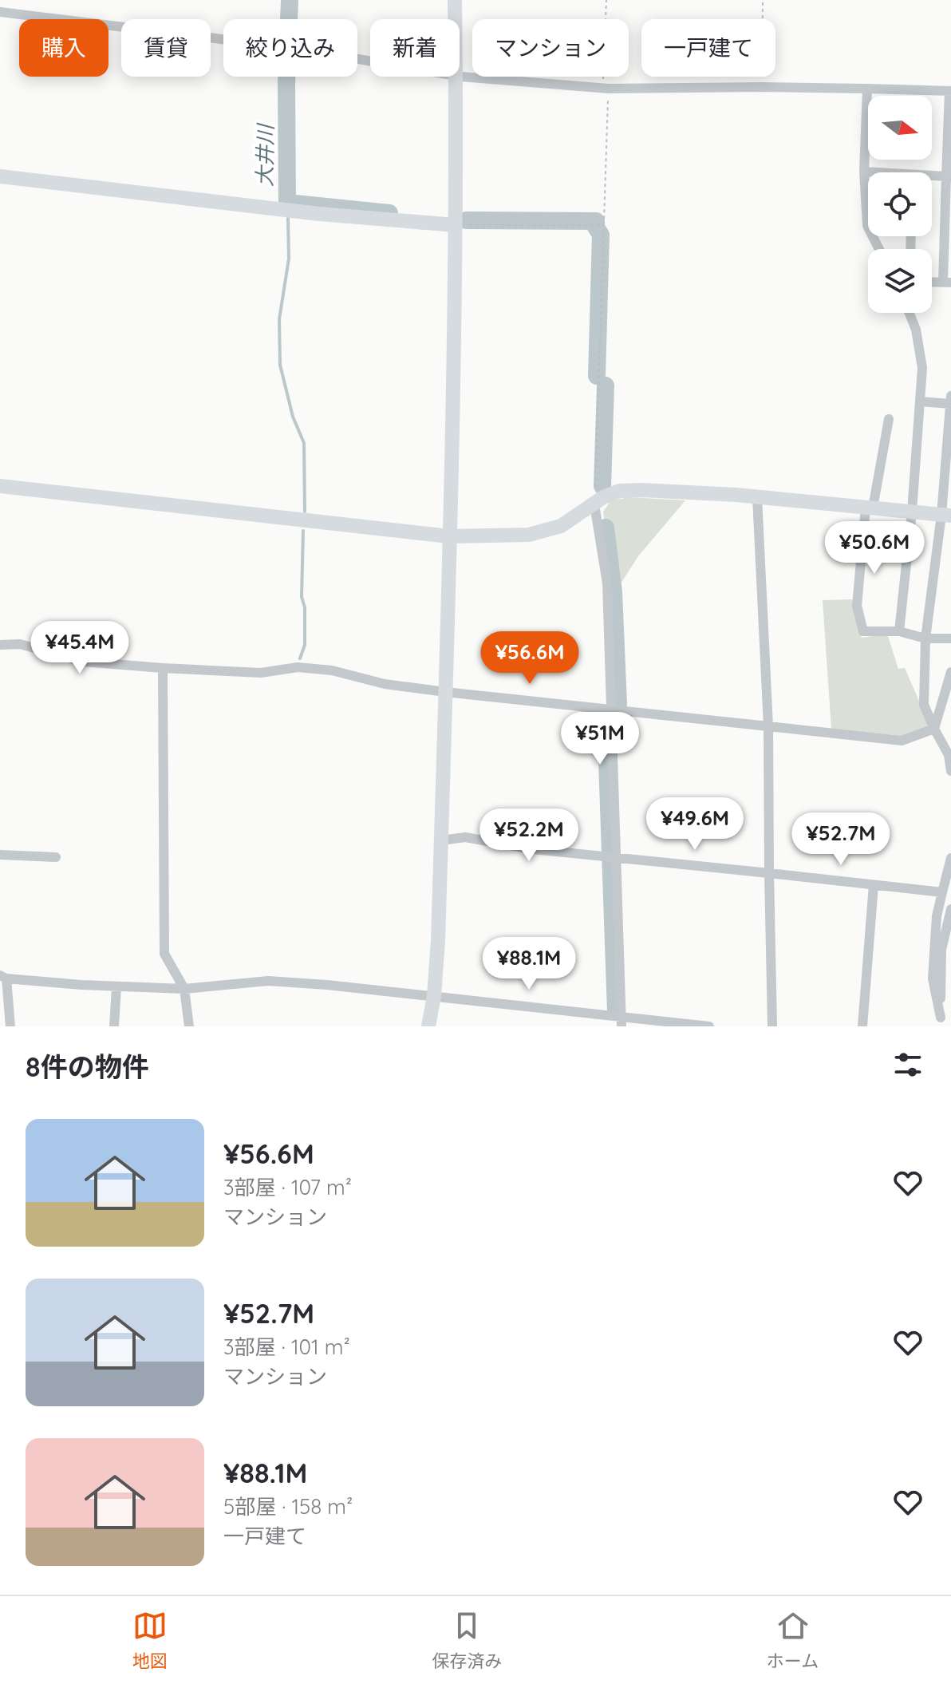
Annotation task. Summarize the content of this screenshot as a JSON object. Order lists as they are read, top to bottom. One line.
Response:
{"water":["大井川"],"north":"right","page":{"chip":["購入","賃貸","絞り込み","新着","マンション","一戸建て"],"price":["¥50.6M","¥45.4M","¥56.6M","¥51M","¥49.6M","¥52.2M","¥52.7M","¥88.1M"],"heading":"8件の物件","list":[{"name":"¥56.6M","note":"3部屋 · 107 m² · マンション"},{"name":"¥52.7M","note":"3部屋 · 101 m² · マンション"},{"name":"¥88.1M","note":"5部屋 · 158 m² · 一戸建て"}],"tabs":["地図","保存済み","ホーム"]}}
